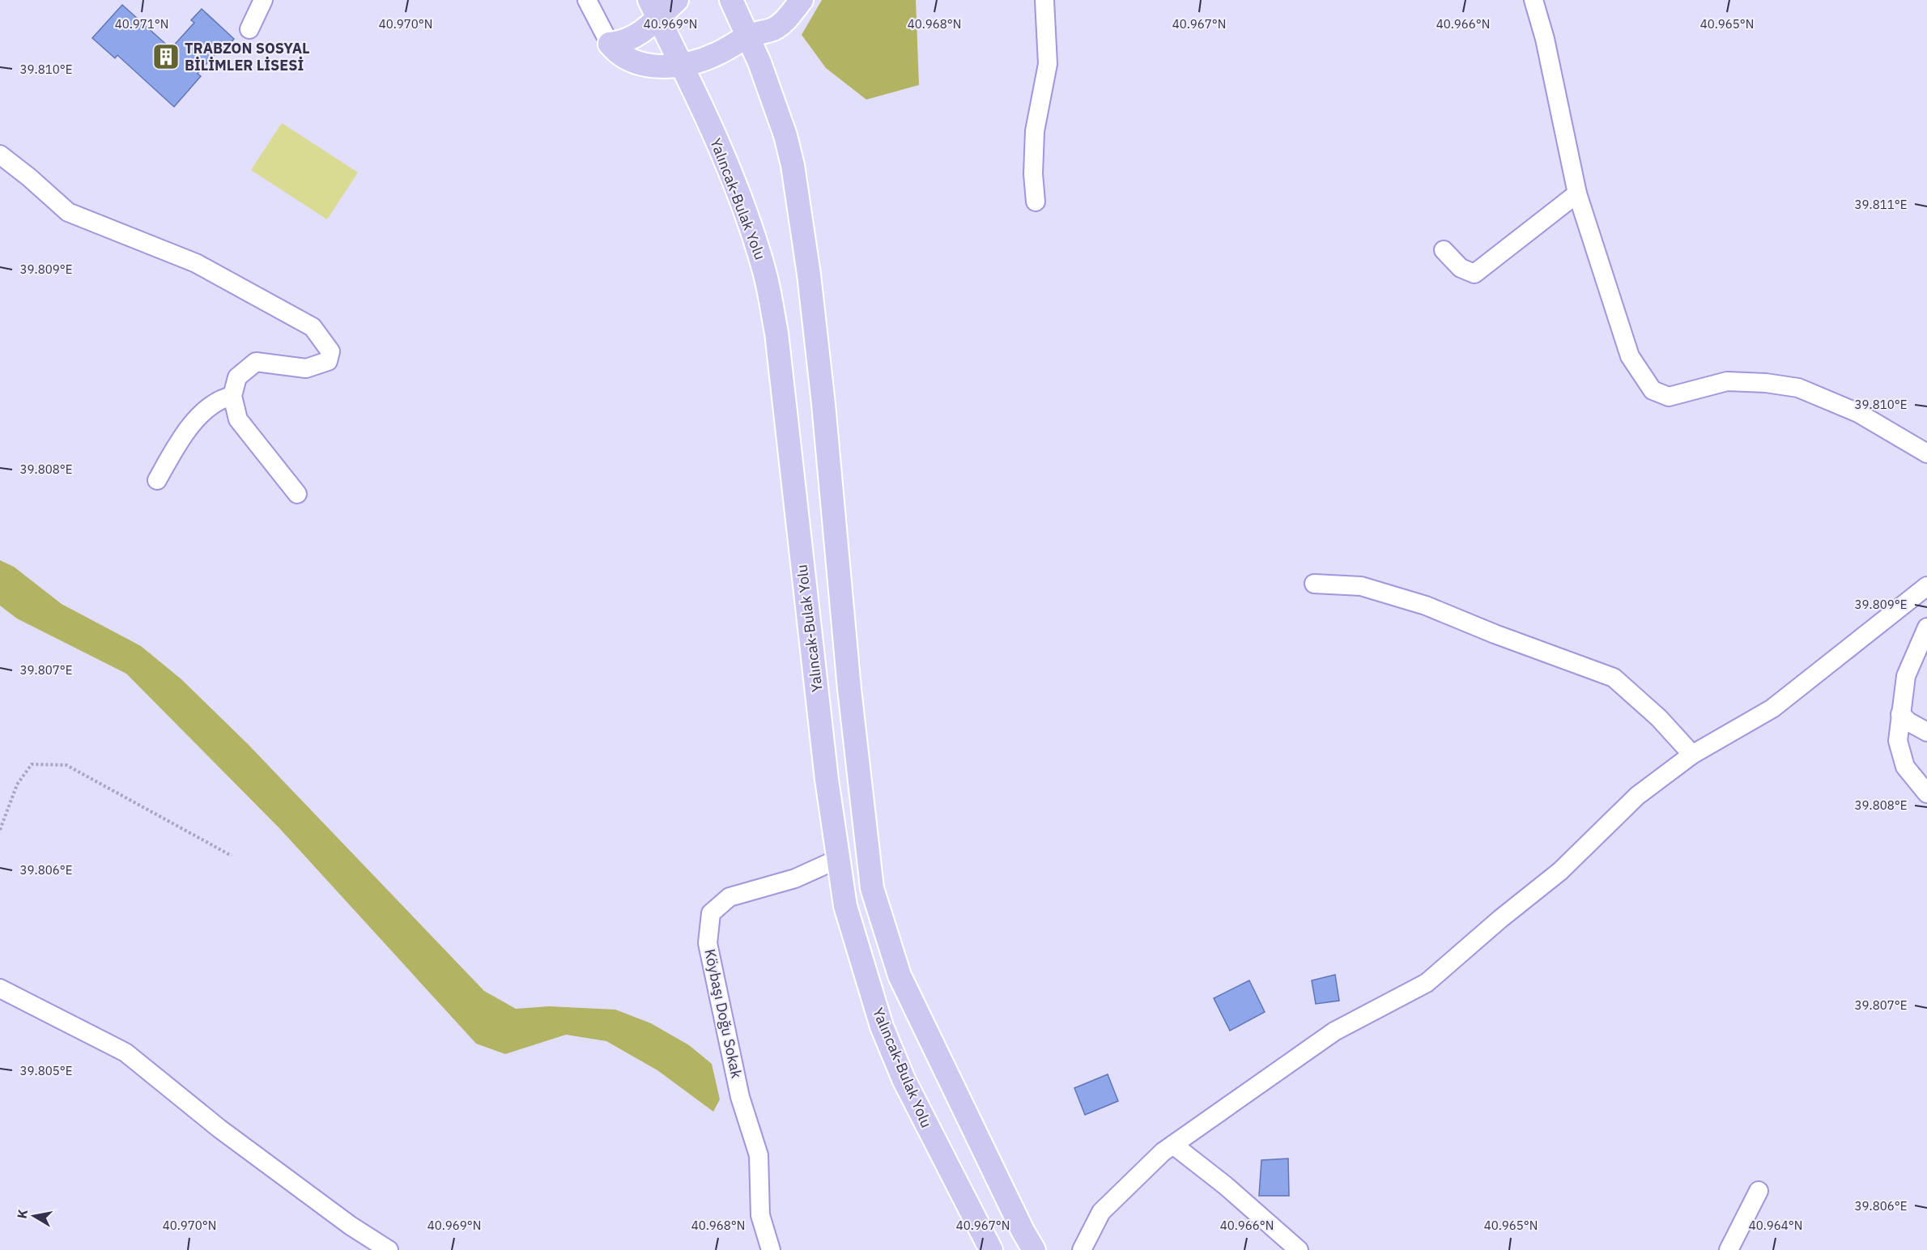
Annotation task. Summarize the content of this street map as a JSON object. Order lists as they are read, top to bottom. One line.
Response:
{"streets":{"main road":["Yalıncak-Bulak Yolu"],"street":["Köybaşı Doğu Sokak"]},"crossings":[["Yalıncak-Bulak Yolu","Köybaşı Doğu Sokak"]],"places":{"building":["TRABZON SOSYAL BİLİMLER LİSESİ"]},"north":"left","coordinates":["40.970°N","40.969°N","40.968°N","40.967°N","40.965°N","40.971°N","40.966°N","39.810°E","39.811°E","39.809°E","39.808°E","39.807°E","39.806°E","39.805°E","40.964°N"]}
